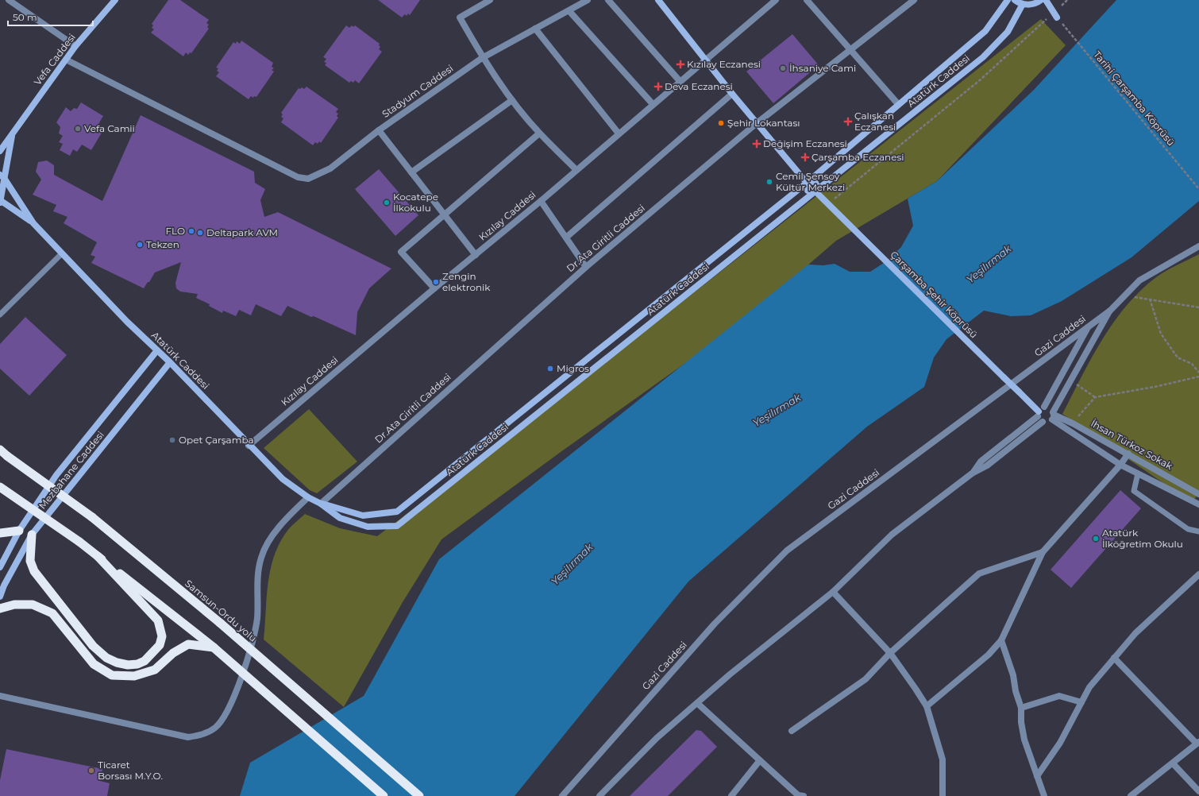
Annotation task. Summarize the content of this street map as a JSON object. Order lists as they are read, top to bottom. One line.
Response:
{"streets":{"highway":["Samsun-Ordu yolu"],"main road":["Vefa Caddesi","Atatürk Caddesi","Çarşamba Şehir Köprüsü","Mezbahane Caddesi"],"street":["Stadyum Caddesi","Kızılay Caddesi","Dr.Ata Giritli Caddesi","Gazi Caddesi","İhsan Türkoz Sokak"],"path":["Tarihi Çarşamba Köprüsü"]},"crossings":[["Atatürk Caddesi","Kızılay Caddesi"],["Atatürk Caddesi","Dr.Ata Giritli Caddesi"],["Atatürk Caddesi","Çarşamba Şehir Köprüsü"],["Atatürk Caddesi","Mezbahane Caddesi"],["Stadyum Caddesi","Kızılay Caddesi"],["Çarşamba Şehir Köprüsü","İhsan Türkoz Sokak"]],"water":["Yeşilırmak"],"places":{"health":["Kızılay Eczanesi","Deva Eczanesi","Çalışkan Eczanesi","Değişim Eczanesi","Çarşamba Eczanesi"],"other":["İhsaniye Cami","Şehir Lokantası","Vefa Camii","Cemil Şensoy Kültür Merkezi","Kocatepe İlkokulu","FLO","Deltapark AVM","Tekzen","Zengin elektronik","Migros","Opet Çarşamba","Atatürk İlköğretim Okulu","Ticaret Borsası M.Y.O."]},"scale_bar":"50 m"}
